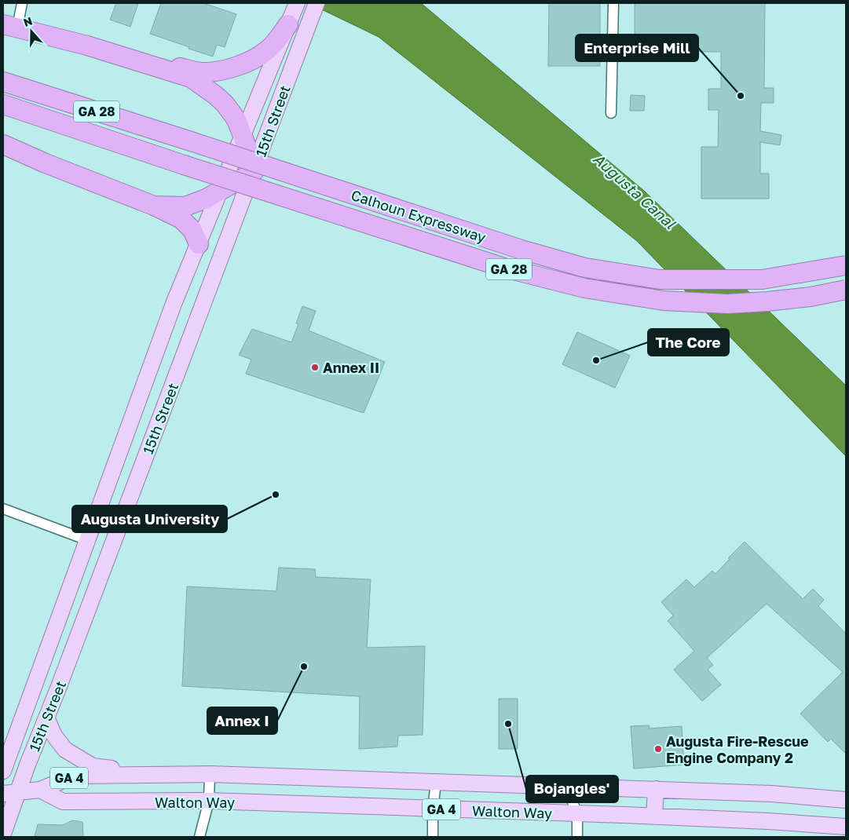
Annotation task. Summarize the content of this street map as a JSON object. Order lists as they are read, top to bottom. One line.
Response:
{"streets":{"highway":["GA 28","Calhoun Expressway"],"main road":["15th Street","GA 4","Walton Way"]},"crossings":[["15th Street","Walton Way"]],"water":["Augusta Canal"],"places":["Enterprise Mill","The Core","Annex II","Augusta University","Annex I","Bojangles'","Augusta Fire-Rescue Engine Company 2"],"north":"top"}
